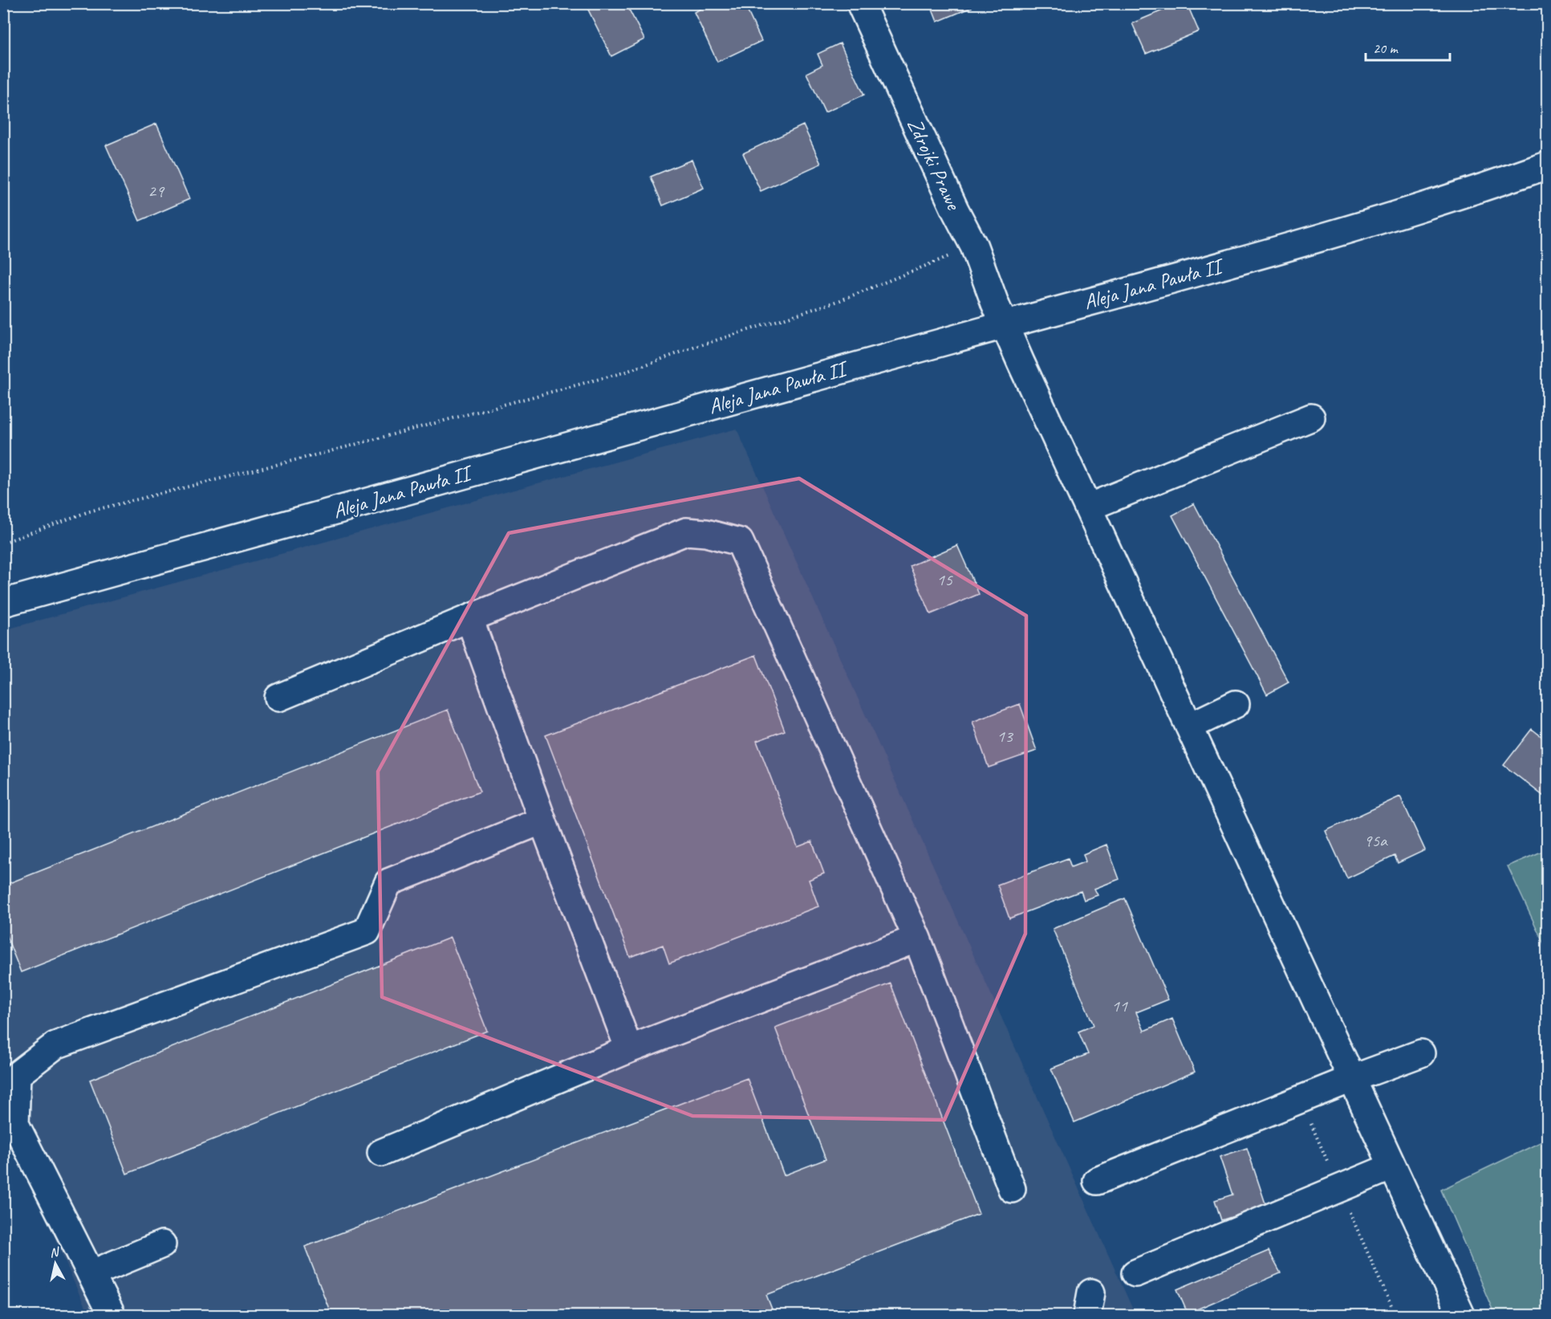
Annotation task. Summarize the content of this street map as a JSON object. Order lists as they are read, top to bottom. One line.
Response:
{"streets":{"street":["Zdrojki Prawe","Aleja Jana Pawła II"]},"crossings":[["Zdrojki Prawe","Aleja Jana Pawła II"]],"house_numbers":["29","15","13","95a","11"],"scale_bar":"20 m","north":"top"}
